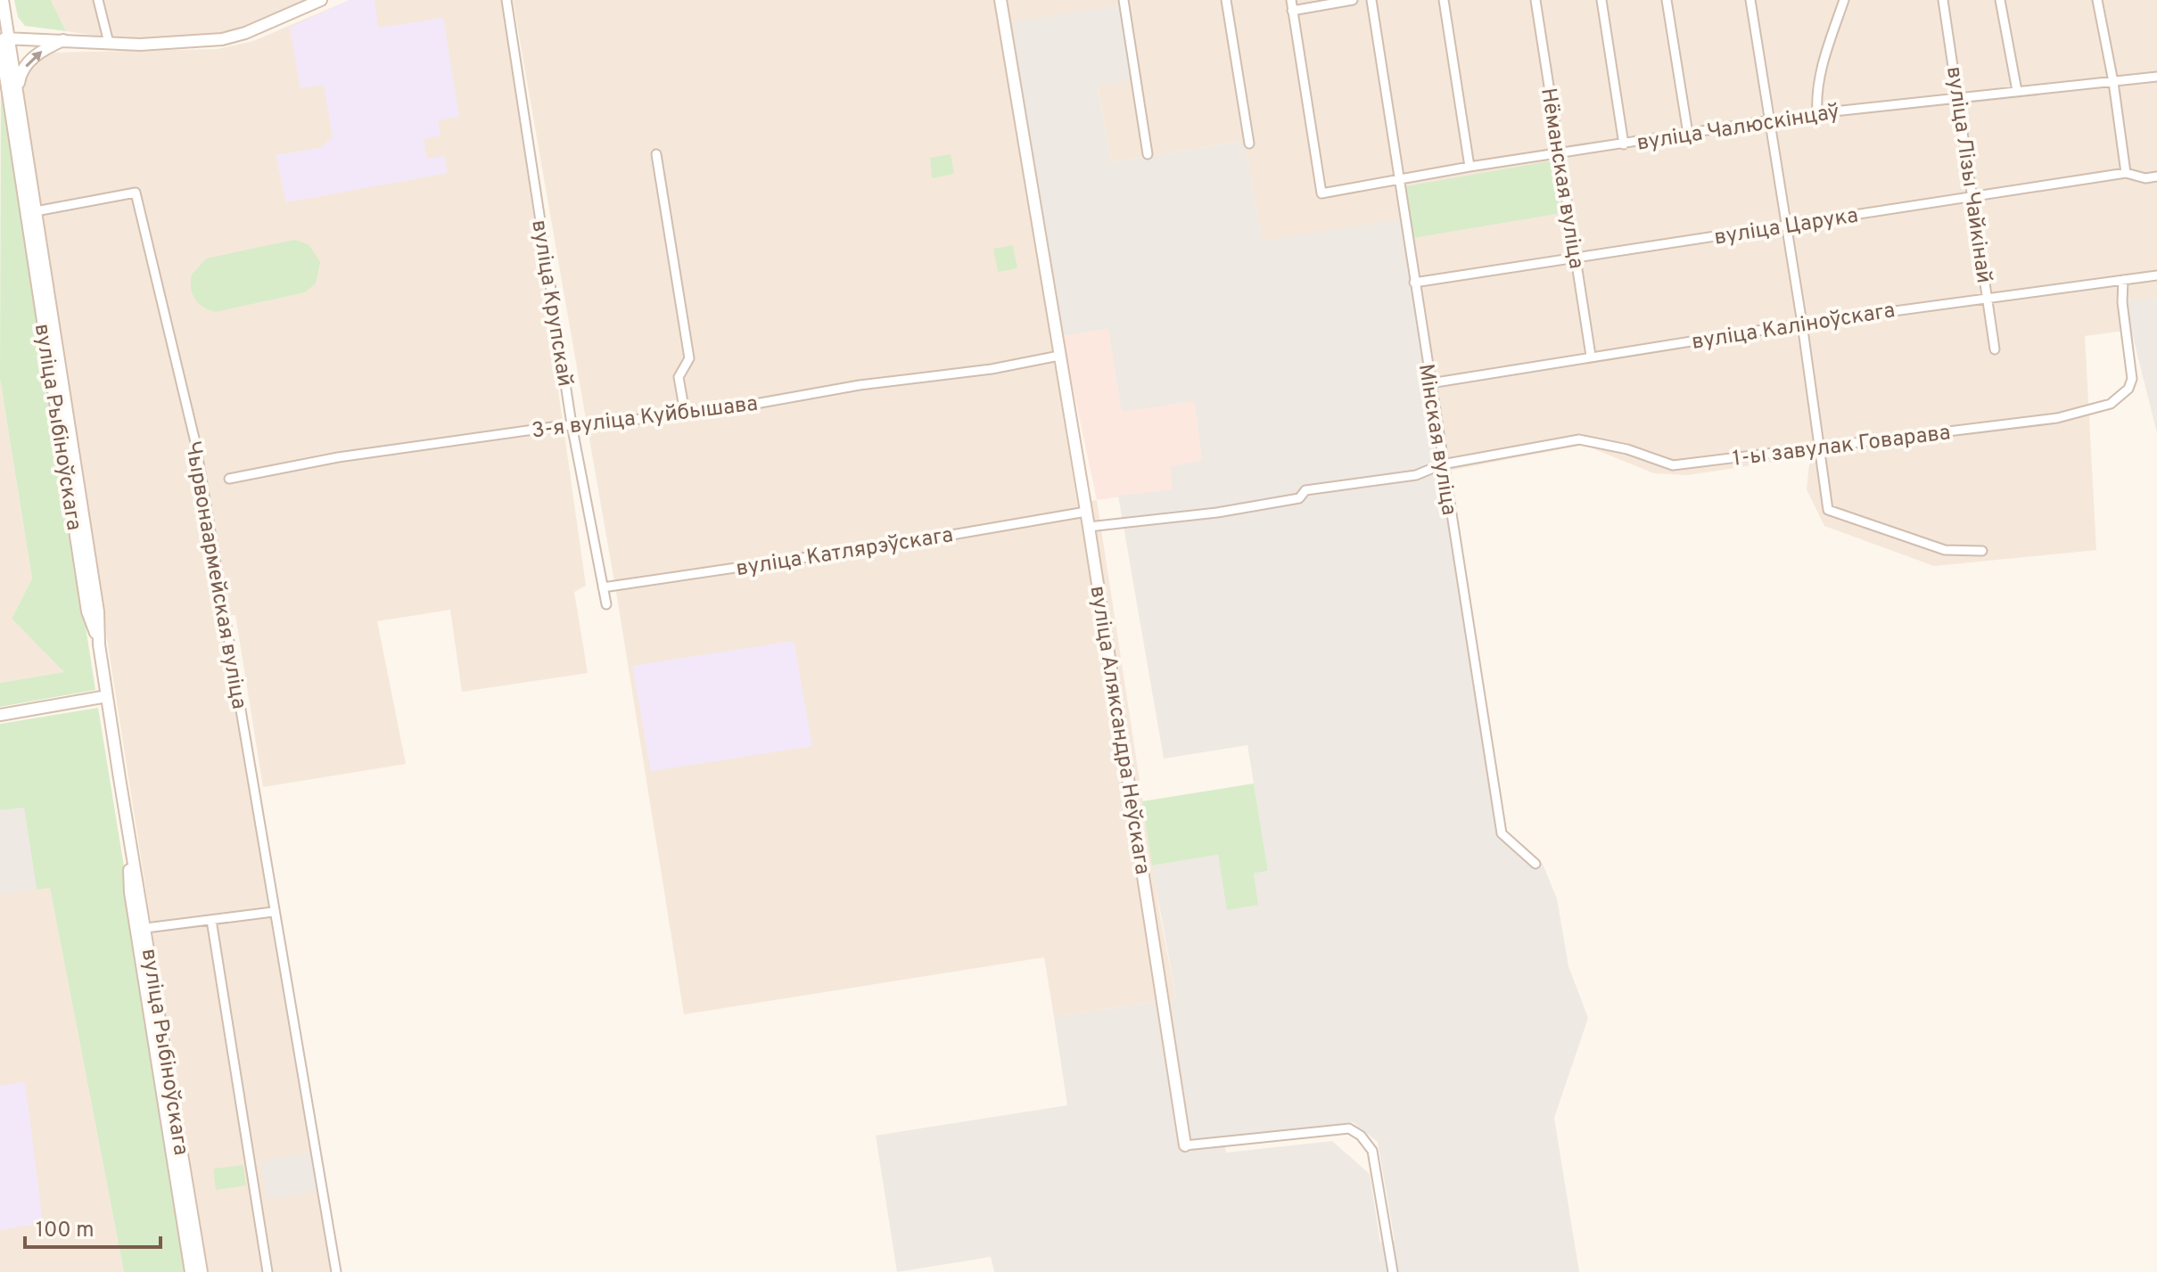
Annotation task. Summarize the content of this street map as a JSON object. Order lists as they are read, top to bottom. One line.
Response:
{"streets":{"main road":["вуліца Рыбіноўскага","вуліца Аляксандра Неўскага"],"street":["вуліца Чалюскінцаў","вуліца Лізы Чайкінай","Нёманская вуліца","вуліца Царука","вуліца Крупскай","вуліца Каліноўскага","3-я вуліца Куйбышава","Мінская вуліца","1-ы завулак Говарава","вуліца Катлярэўскага","Чырвонаармейская вуліца"]},"crossings":[["вуліца Чалюскінцаў","вуліца Лізы Чайкінай"],["вуліца Чалюскінцаў","Нёманская вуліца"],["вуліца Чалюскінцаў","Мінская вуліца"],["вуліца Лізы Чайкінай","вуліца Царука"],["вуліца Лізы Чайкінай","вуліца Каліноўскага"],["Нёманская вуліца","вуліца Царука"],["Нёманская вуліца","вуліца Каліноўскага"],["вуліца Царука","Мінская вуліца"],["вуліца Крупскай","3-я вуліца Куйбышава"],["вуліца Крупскай","вуліца Катлярэўскага"],["вуліца Каліноўскага","Мінская вуліца"],["вуліца Каліноўскага","1-ы завулак Говарава"],["3-я вуліца Куйбышава","вуліца Аляксандра Неўскага"],["вуліца Рыбіноўскага","Чырвонаармейская вуліца"],["Мінская вуліца","1-ы завулак Говарава"],["1-ы завулак Говарава","вуліца Аляксандра Неўскага"],["вуліца Катлярэўскага","вуліца Аляксандра Неўскага"]],"scale_bar":"100 m"}
